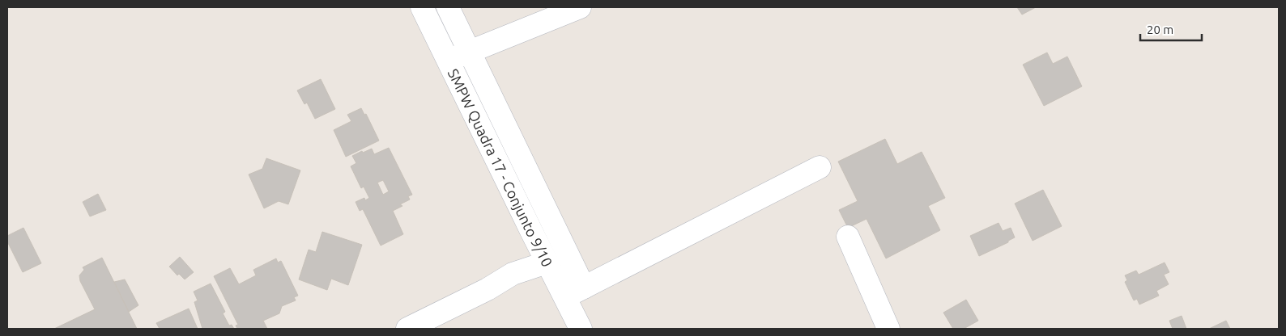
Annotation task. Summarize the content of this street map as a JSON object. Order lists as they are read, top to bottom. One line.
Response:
{"streets":{"street":["SMPW Quadra 17 - Conjunto 9/10"]},"scale_bar":"20 m"}
